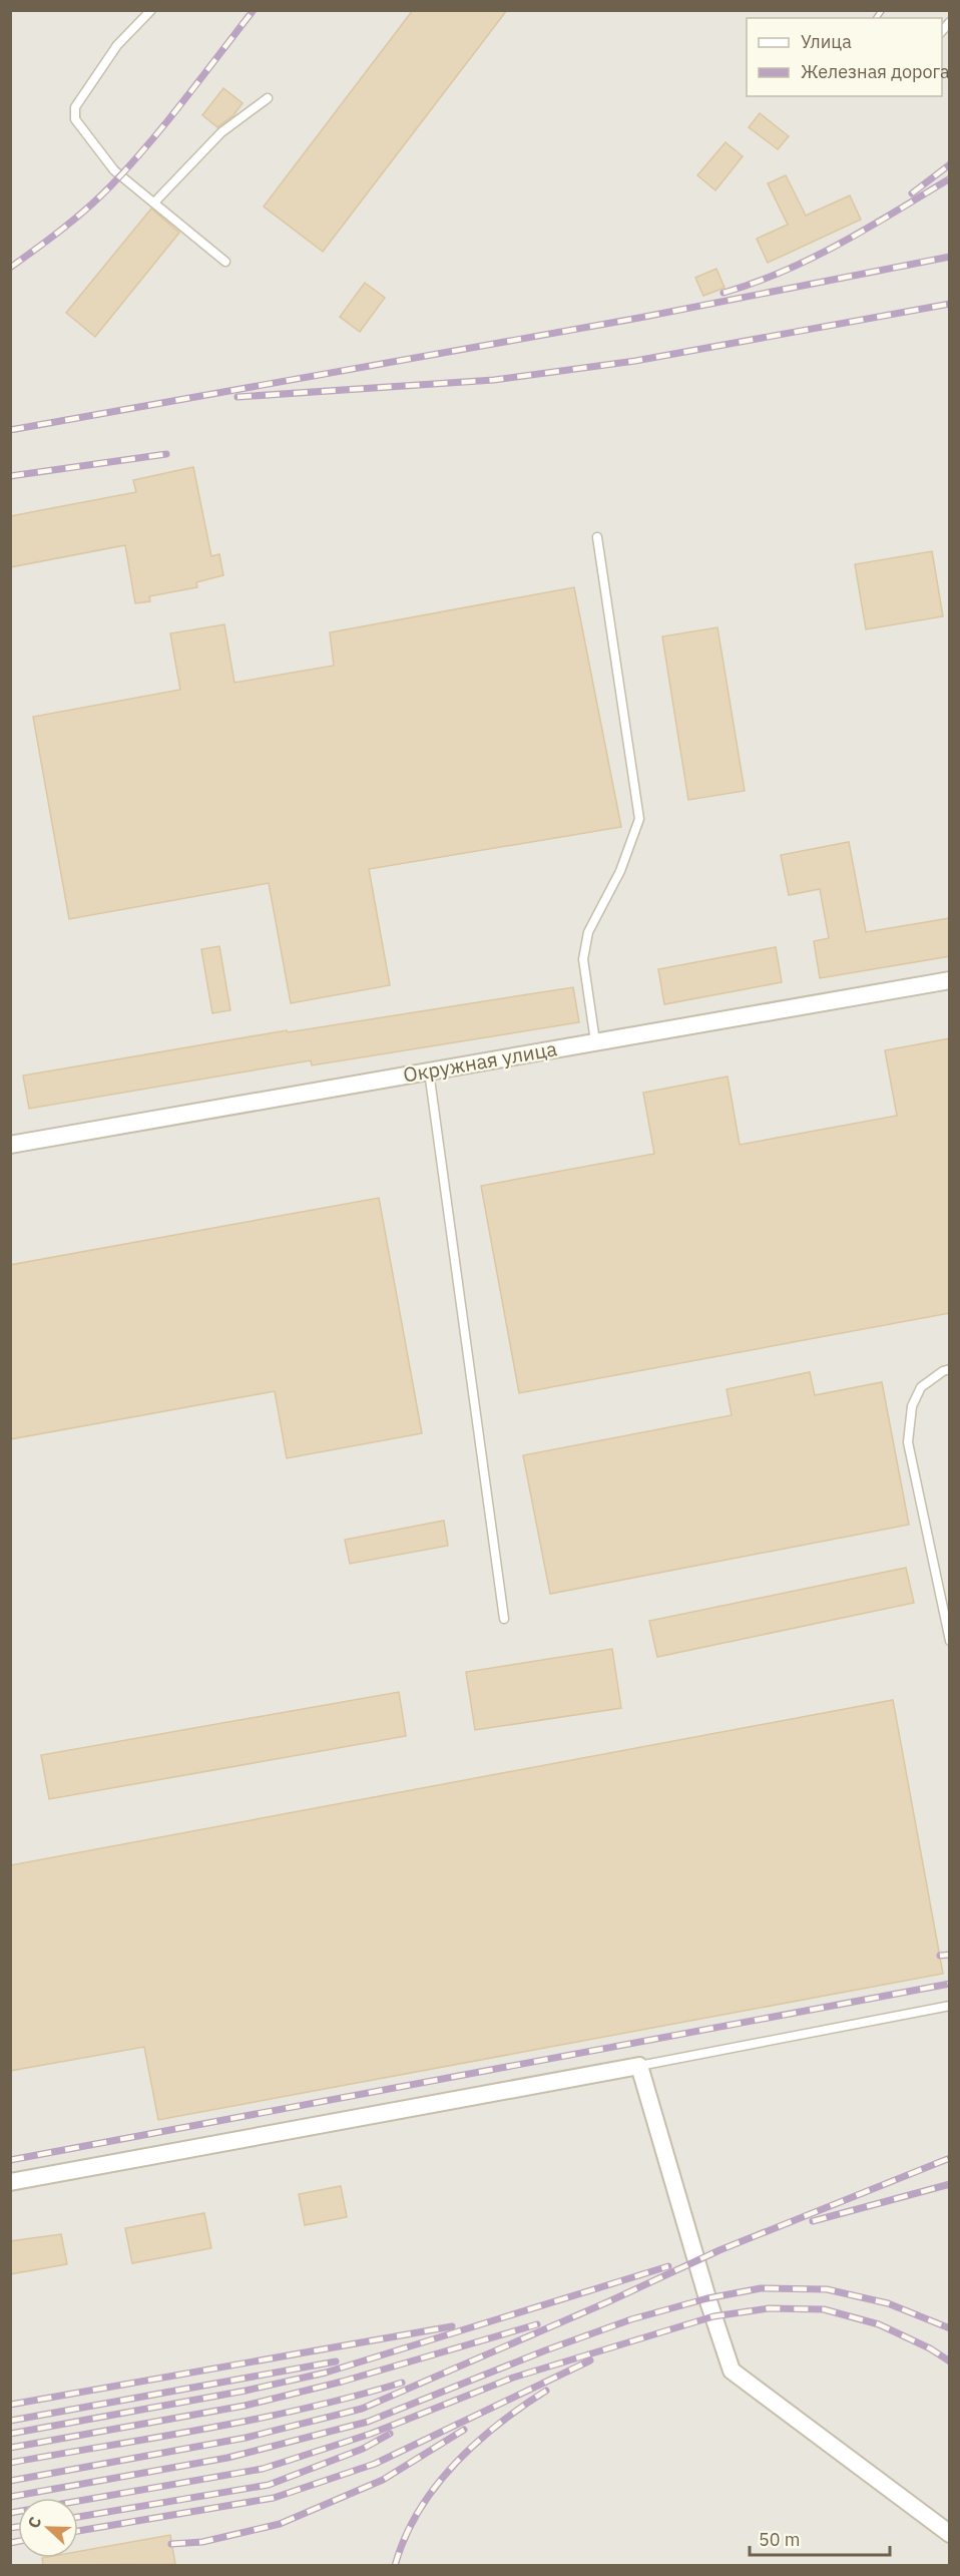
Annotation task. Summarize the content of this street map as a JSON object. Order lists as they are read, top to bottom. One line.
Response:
{"streets":{"street":["Окружная улица"]},"legend":["Улица","Железная дорога"],"scale_bar":"50 m","north":"left"}
